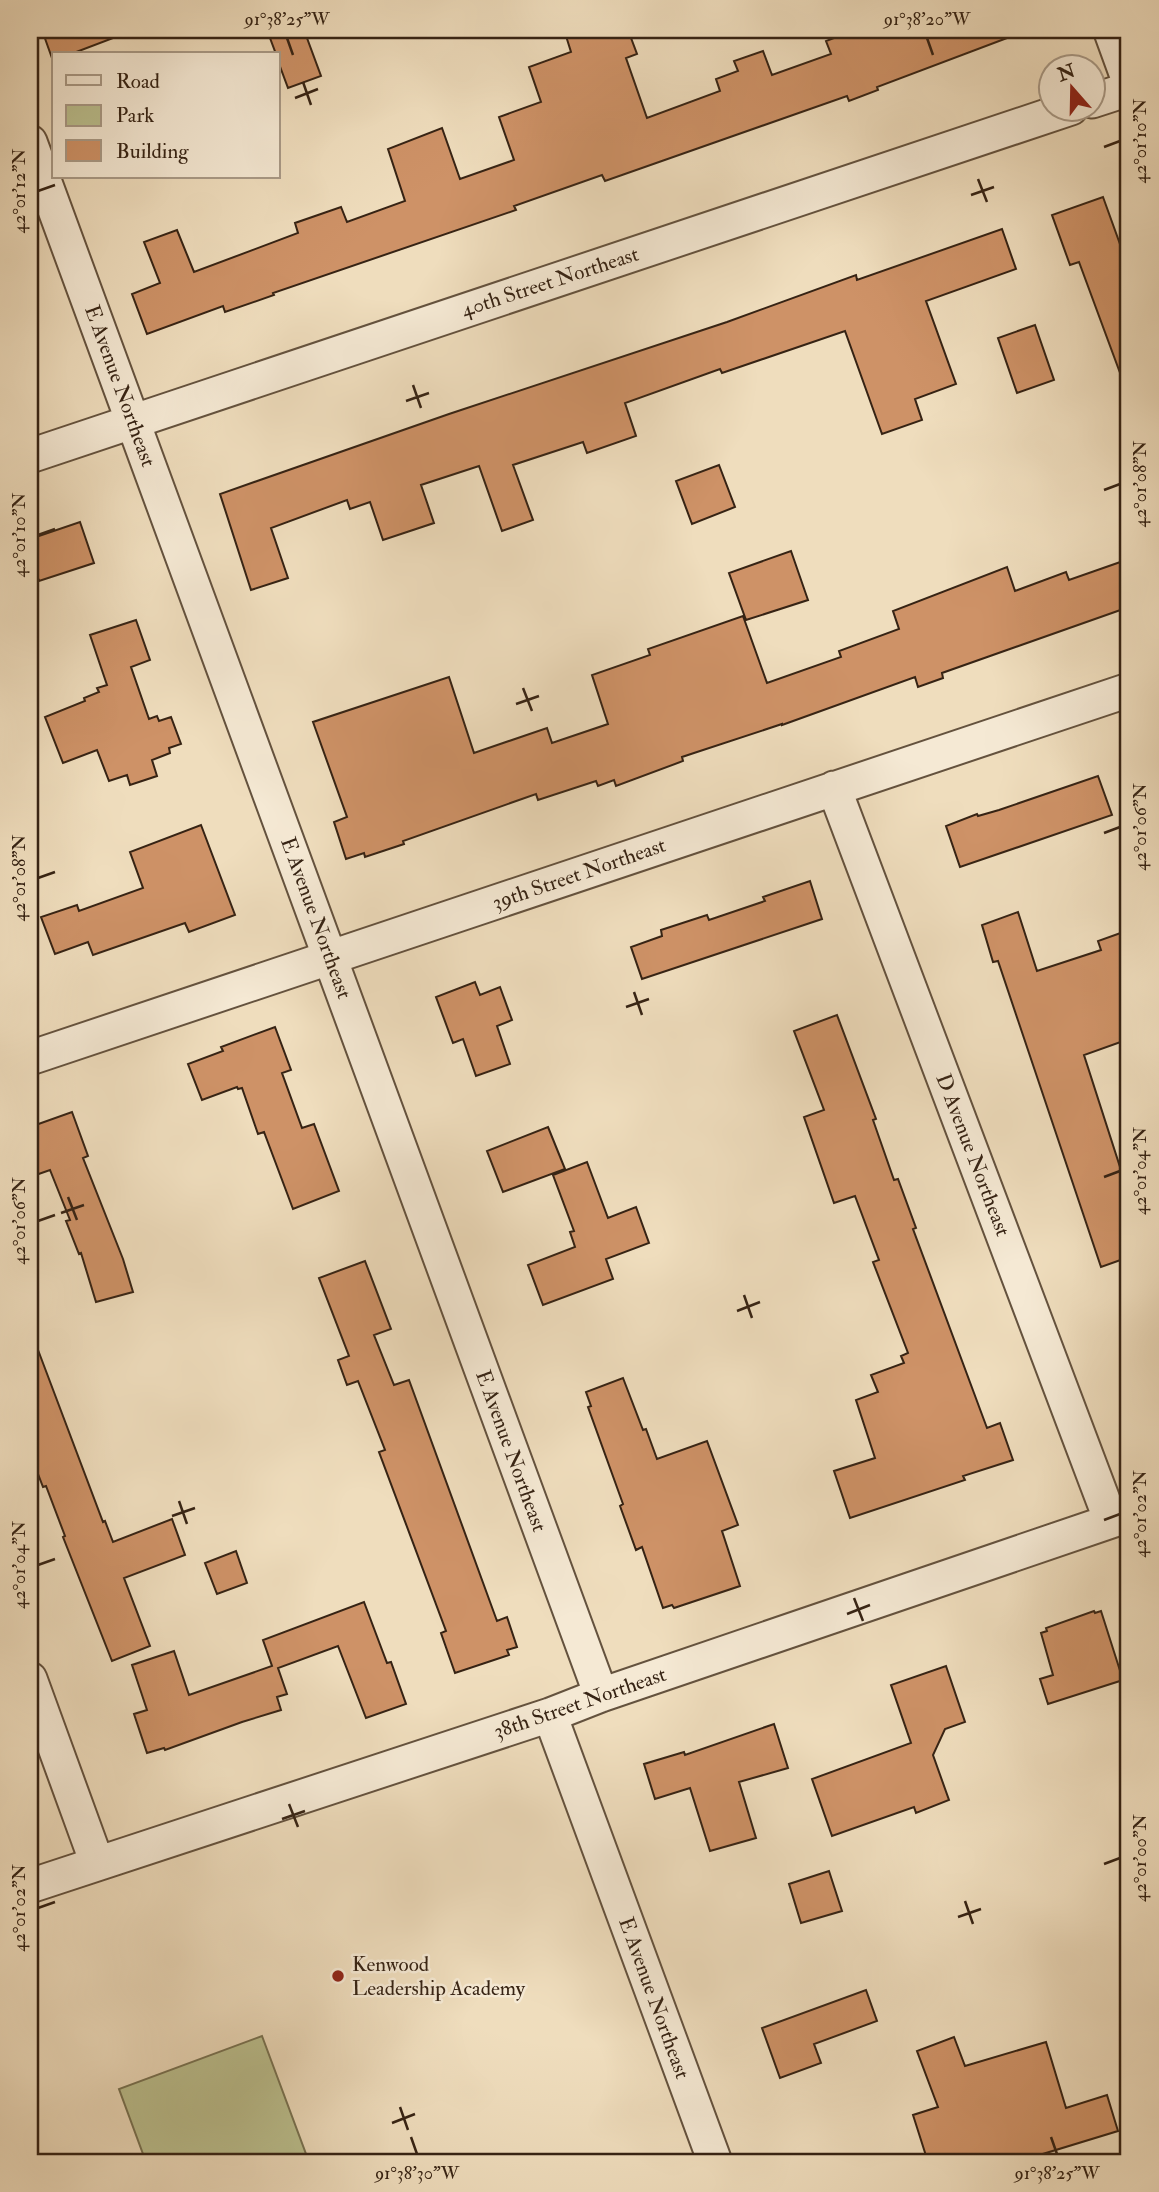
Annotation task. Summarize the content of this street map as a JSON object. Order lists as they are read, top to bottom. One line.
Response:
{"streets":{"street":["40th Street Northeast","E Avenue Northeast","39th Street Northeast","D Avenue Northeast","38th Street Northeast"]},"crossings":[["40th Street Northeast","E Avenue Northeast"],["E Avenue Northeast","39th Street Northeast"],["E Avenue Northeast","38th Street Northeast"],["39th Street Northeast","D Avenue Northeast"],["D Avenue Northeast","38th Street Northeast"]],"places":["Kenwood Leadership Academy"],"legend":["Road","Park","Building"],"north":"top","coordinates":["91°38'25\"W","91°38'20\"W","42°01'10\"N","42°01'12\"N","42°01'08\"N","42°01'06\"N","42°01'04\"N","42°01'02\"N","42°01'00\"N","91°38'30\"W"]}
